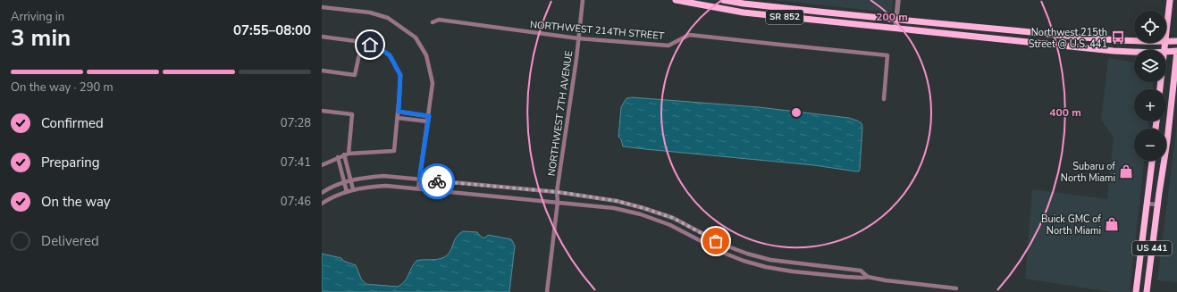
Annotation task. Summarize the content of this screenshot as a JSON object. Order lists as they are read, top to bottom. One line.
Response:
{"streets":{"main road":["SR 852","US 441"],"street":["NORTHWEST 214TH STREET","NORTHWEST 7TH AVENUE"]},"crossings":[["SR 852","US 441"],["NORTHWEST 214TH STREET","NORTHWEST 7TH AVENUE"]],"places":{"bus stop":["Northwest 215th Street @ U.S. 441"],"shop":["Subaru of North Miami","Buick GMC of North Miami"]},"page":{"heading":["3 min","Arriving in","07:55–08:00"],"map_buttons":["+","−"],"bar":"On the way · 290 m","list":[["Confirmed","07:28"],["Preparing","07:41"],["On the way","07:46"],"Delivered"]},"rings":["200 m","400 m"]}
